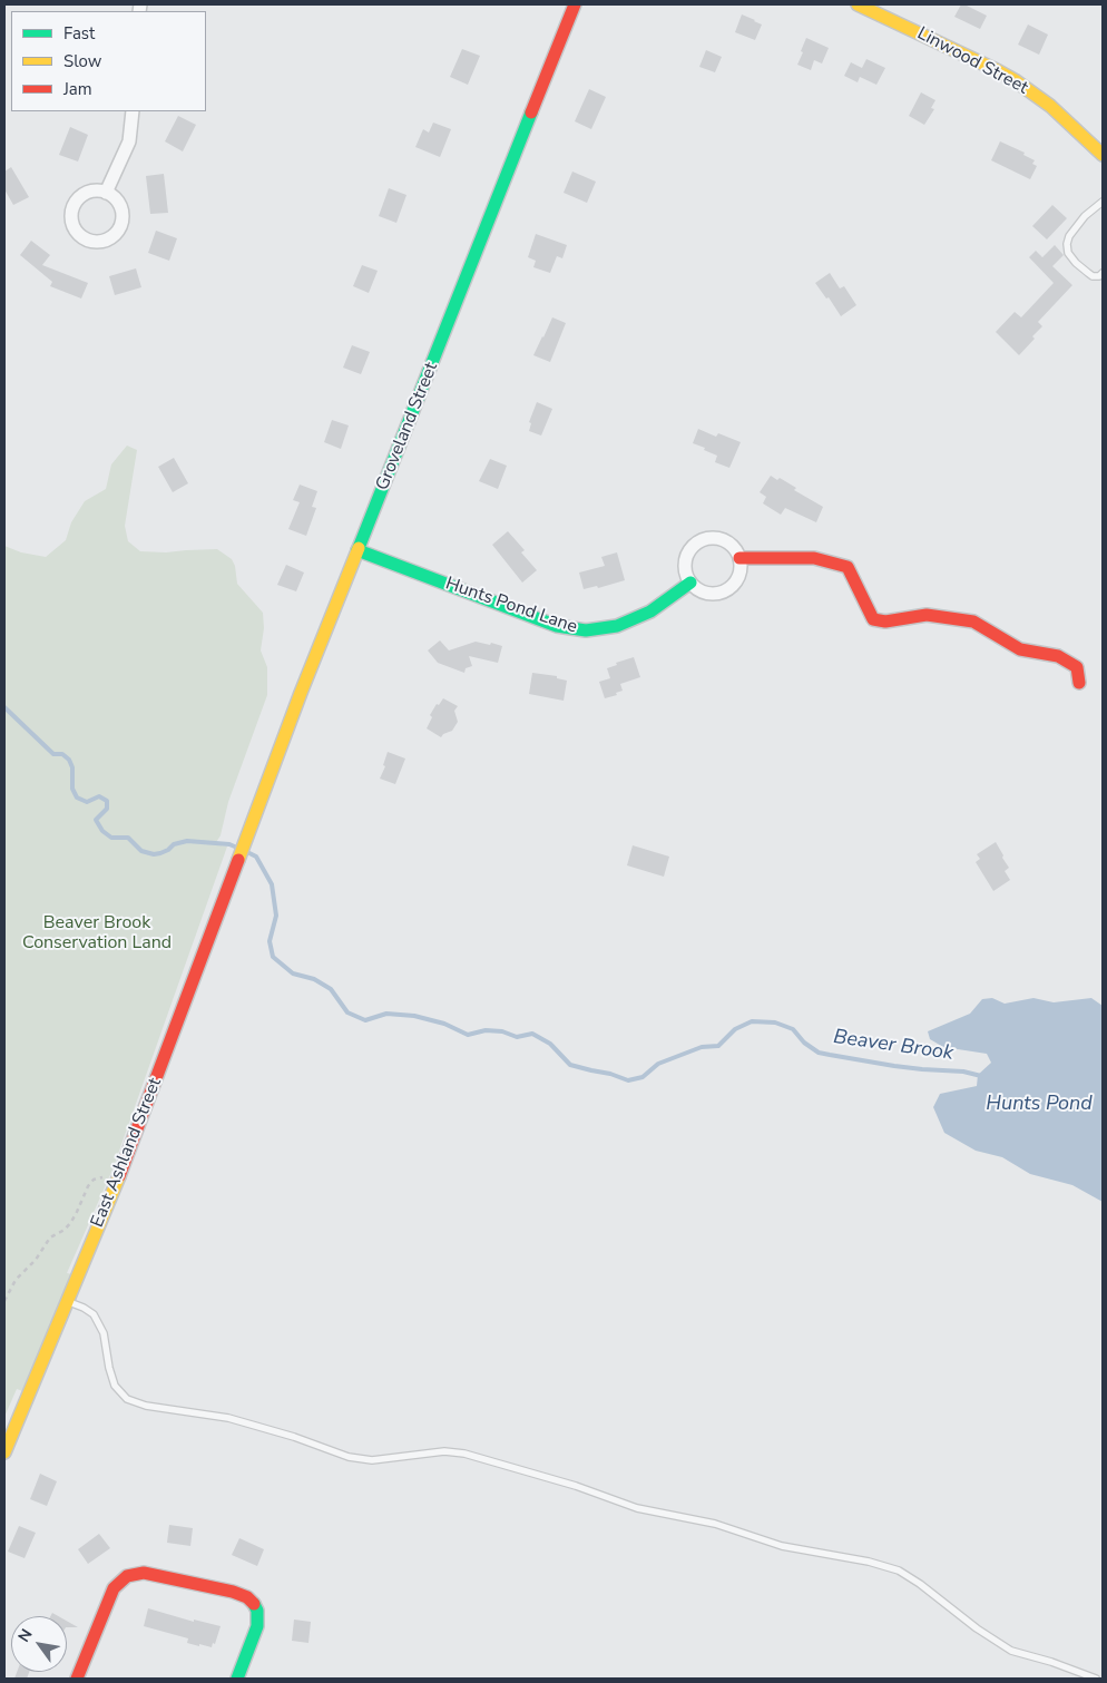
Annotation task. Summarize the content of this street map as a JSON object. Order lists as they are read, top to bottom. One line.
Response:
{"streets":{"main road":["Linwood Street","Groveland Street","Hunts Pond Lane","East Ashland Street"]},"crossings":[["Groveland Street","Hunts Pond Lane"],["Groveland Street","East Ashland Street"]],"water":["Beaver Brook","Hunts Pond"],"parks":["Beaver Brook Conservation Land"],"legend":["Fast","Slow","Jam"],"north":"top left"}
